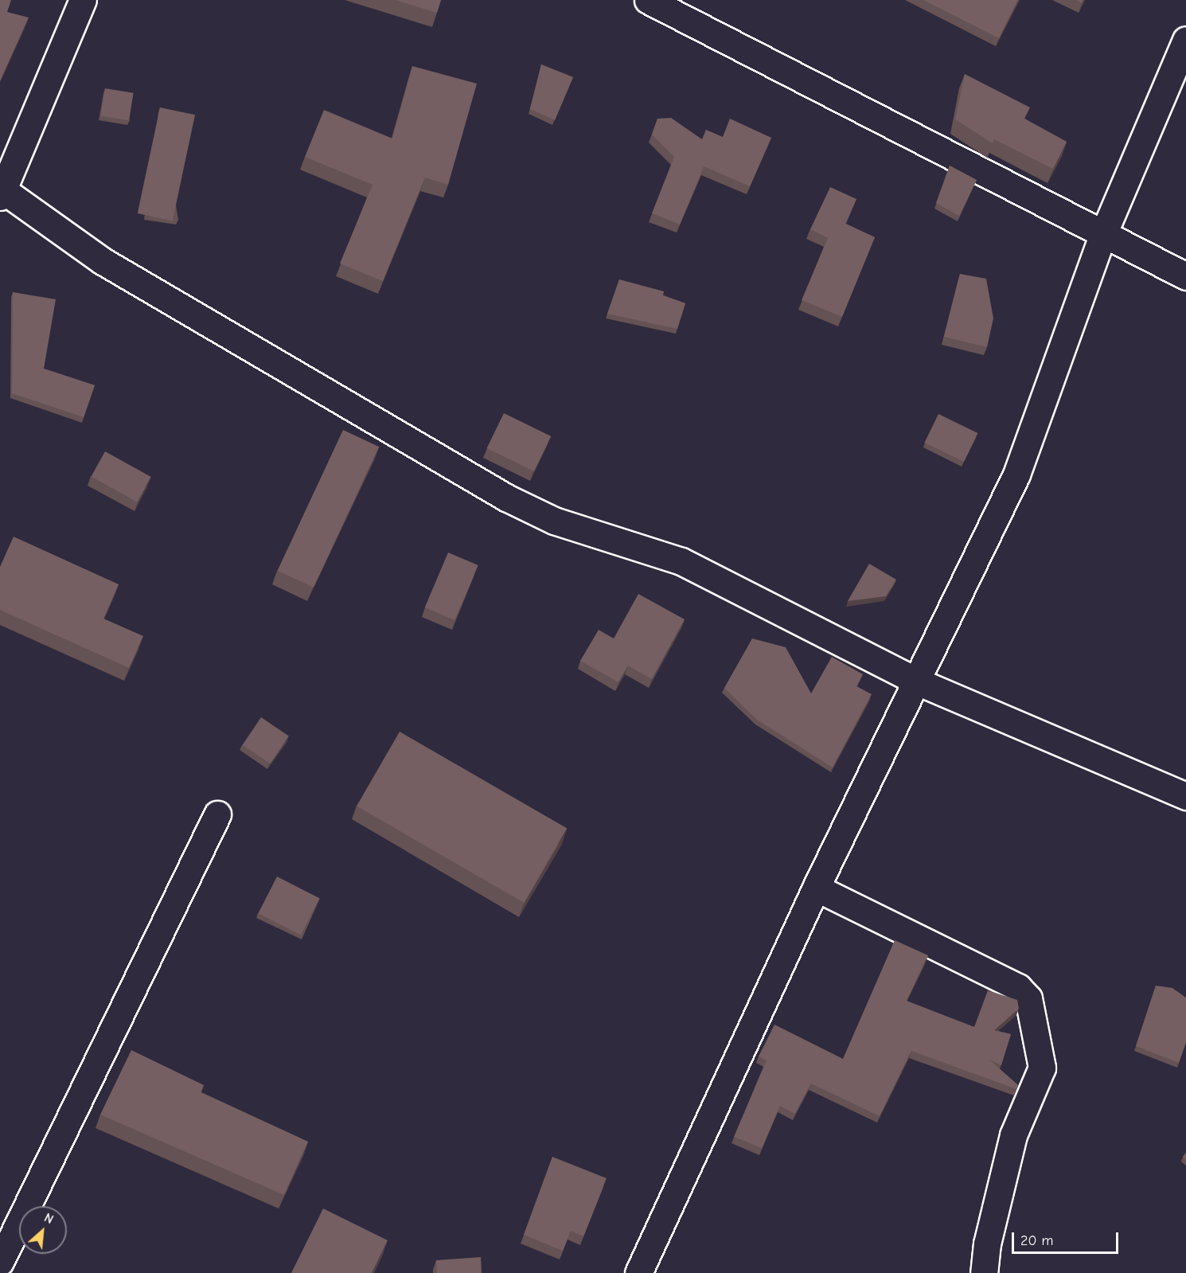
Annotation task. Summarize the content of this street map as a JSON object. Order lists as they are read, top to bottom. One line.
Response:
{"scale_bar":"20 m","north":"top right"}
